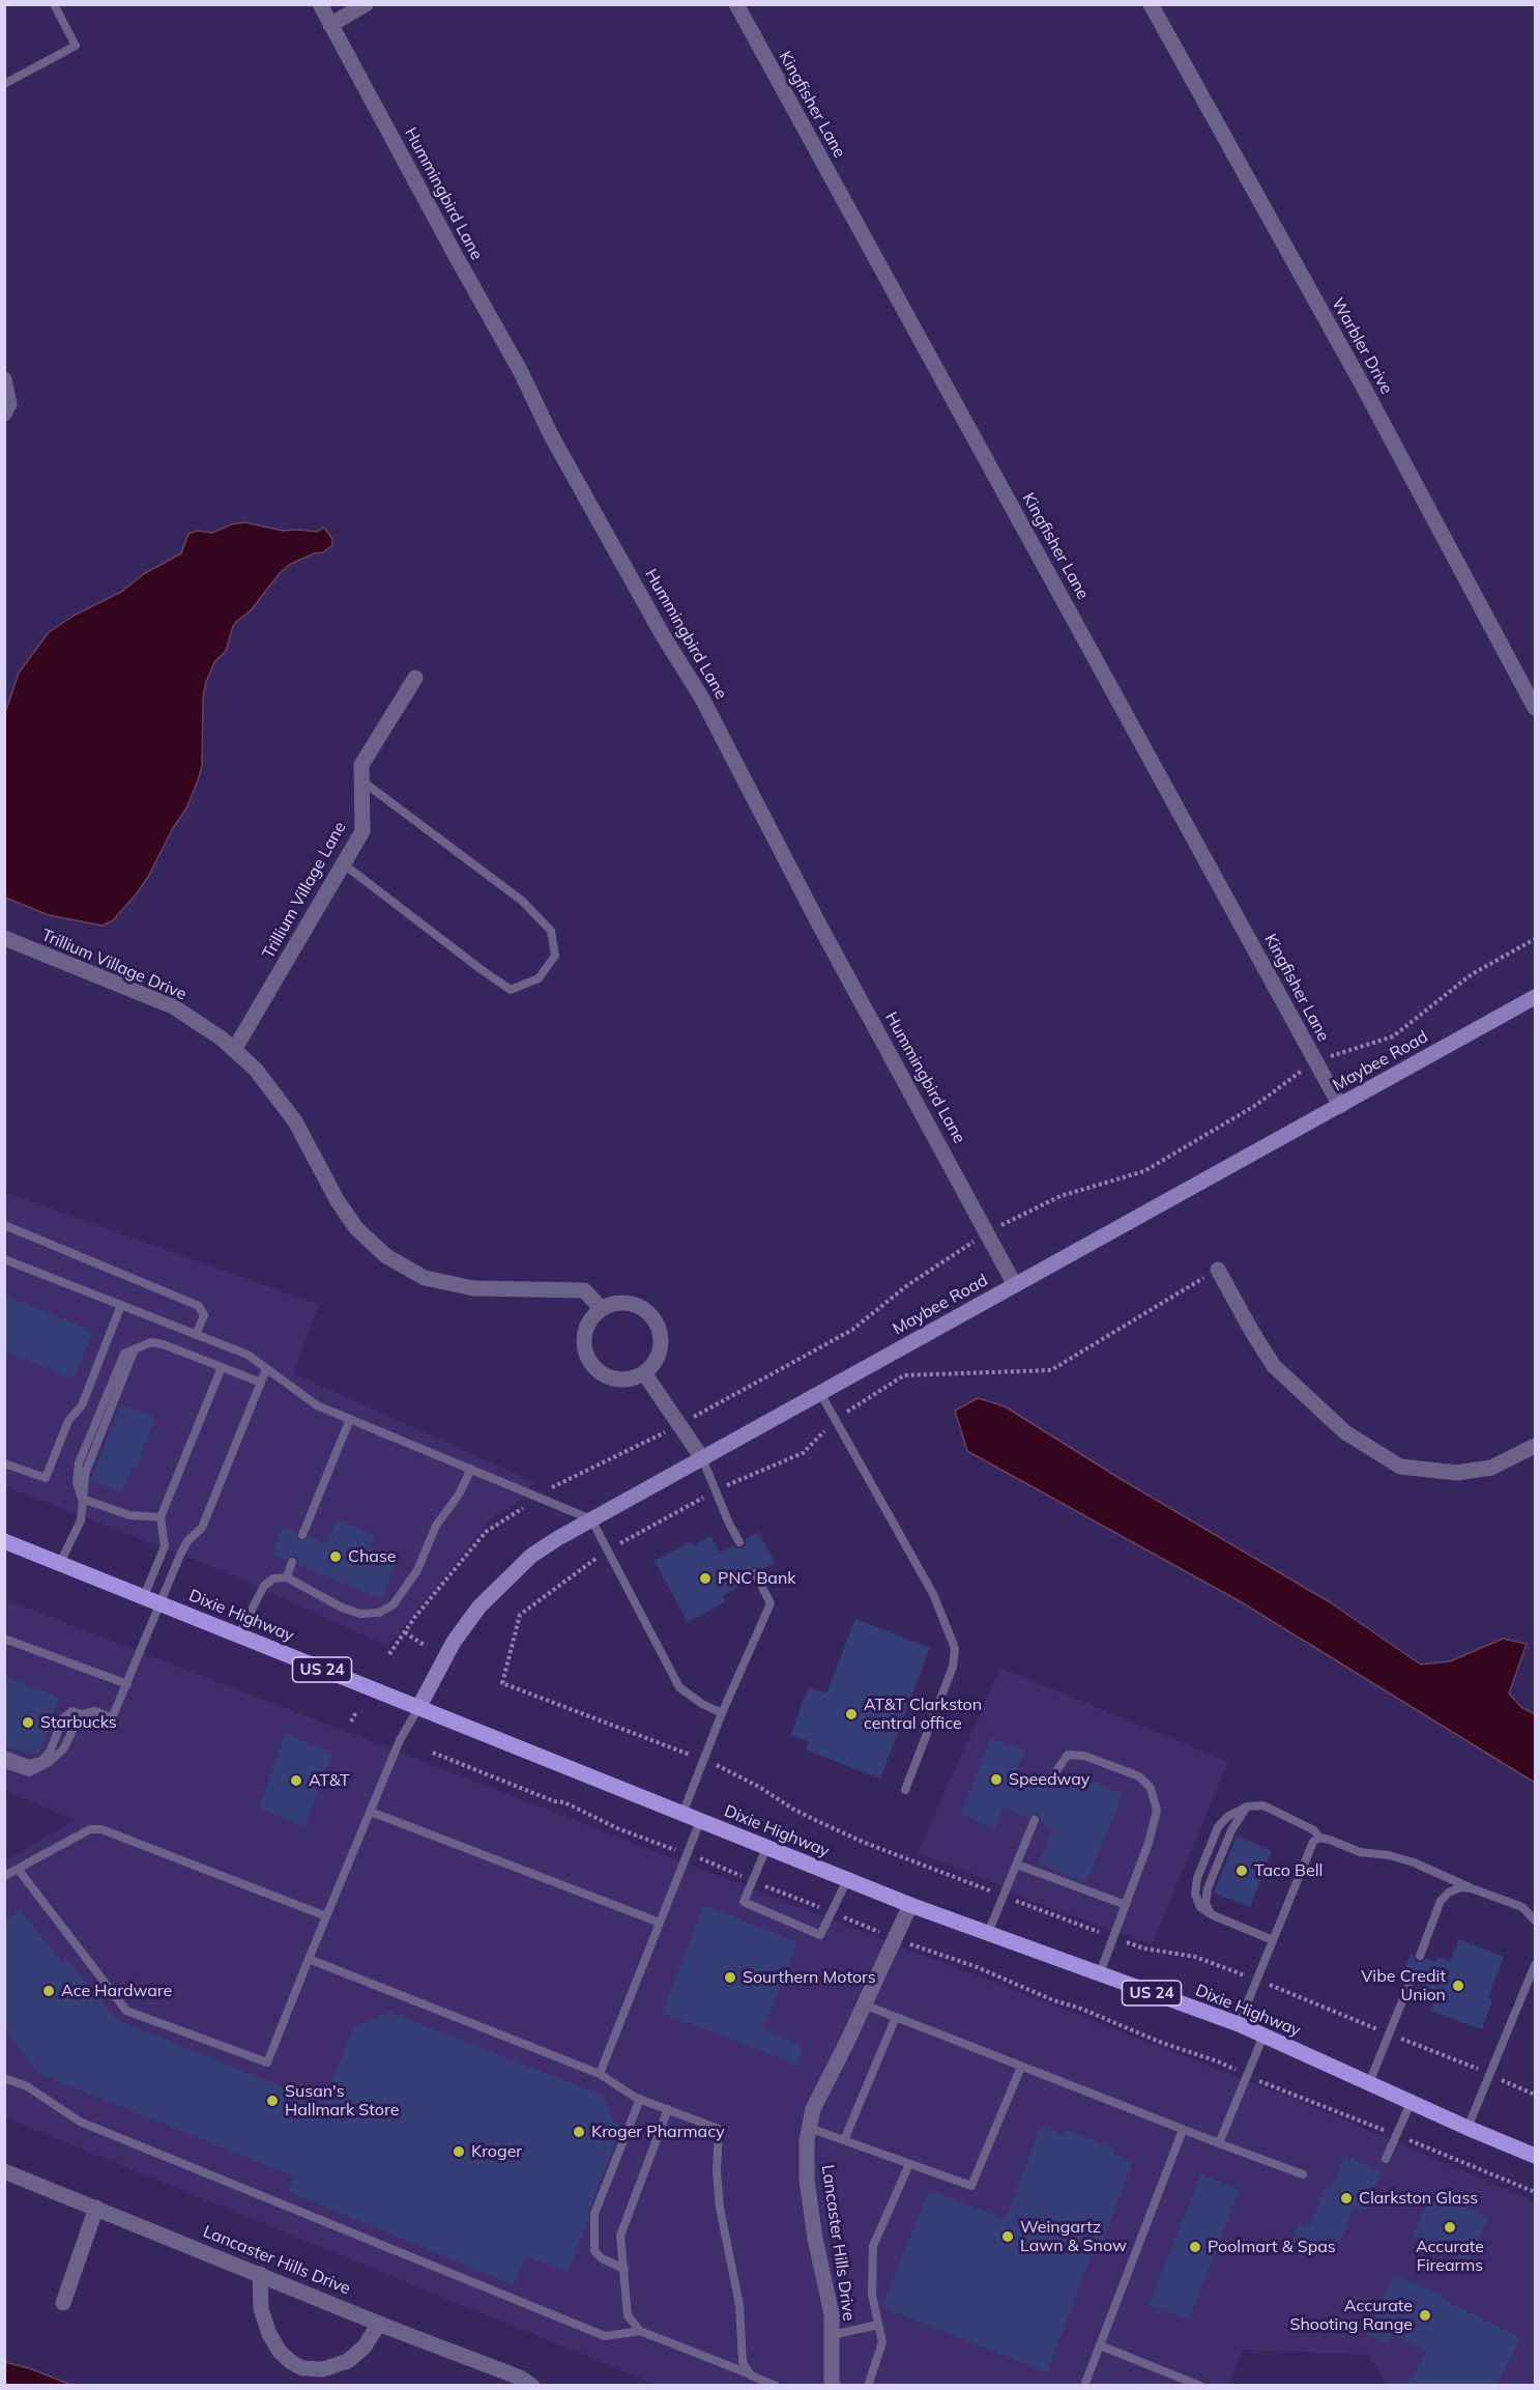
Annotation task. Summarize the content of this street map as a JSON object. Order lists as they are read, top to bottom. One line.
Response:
{"streets":{"main road":["Maybee Road","Dixie Highway","US 24"],"street":["Kingfisher Lane","Hummingbird Lane","Warbler Drive","Trillium Village Lane","Trillium Village Drive","Lancaster Hills Drive"]},"crossings":[["Kingfisher Lane","Maybee Road"],["Hummingbird Lane","Maybee Road"],["Trillium Village Lane","Trillium Village Drive"],["Maybee Road","Dixie Highway"],["Dixie Highway","Lancaster Hills Drive"]],"places":["Chase","PNC Bank","AT&T Clarkston central office","Starbucks","Speedway","AT&T","Taco Bell","Sourthern Motors","Vibe Credit Union","Ace Hardware","Susan's Hallmark Store","Kroger Pharmacy","Kroger","Clarkston Glass","Accurate Firearms","Weingartz Lawn & Snow","Poolmart & Spas","Accurate Shooting Range"]}
